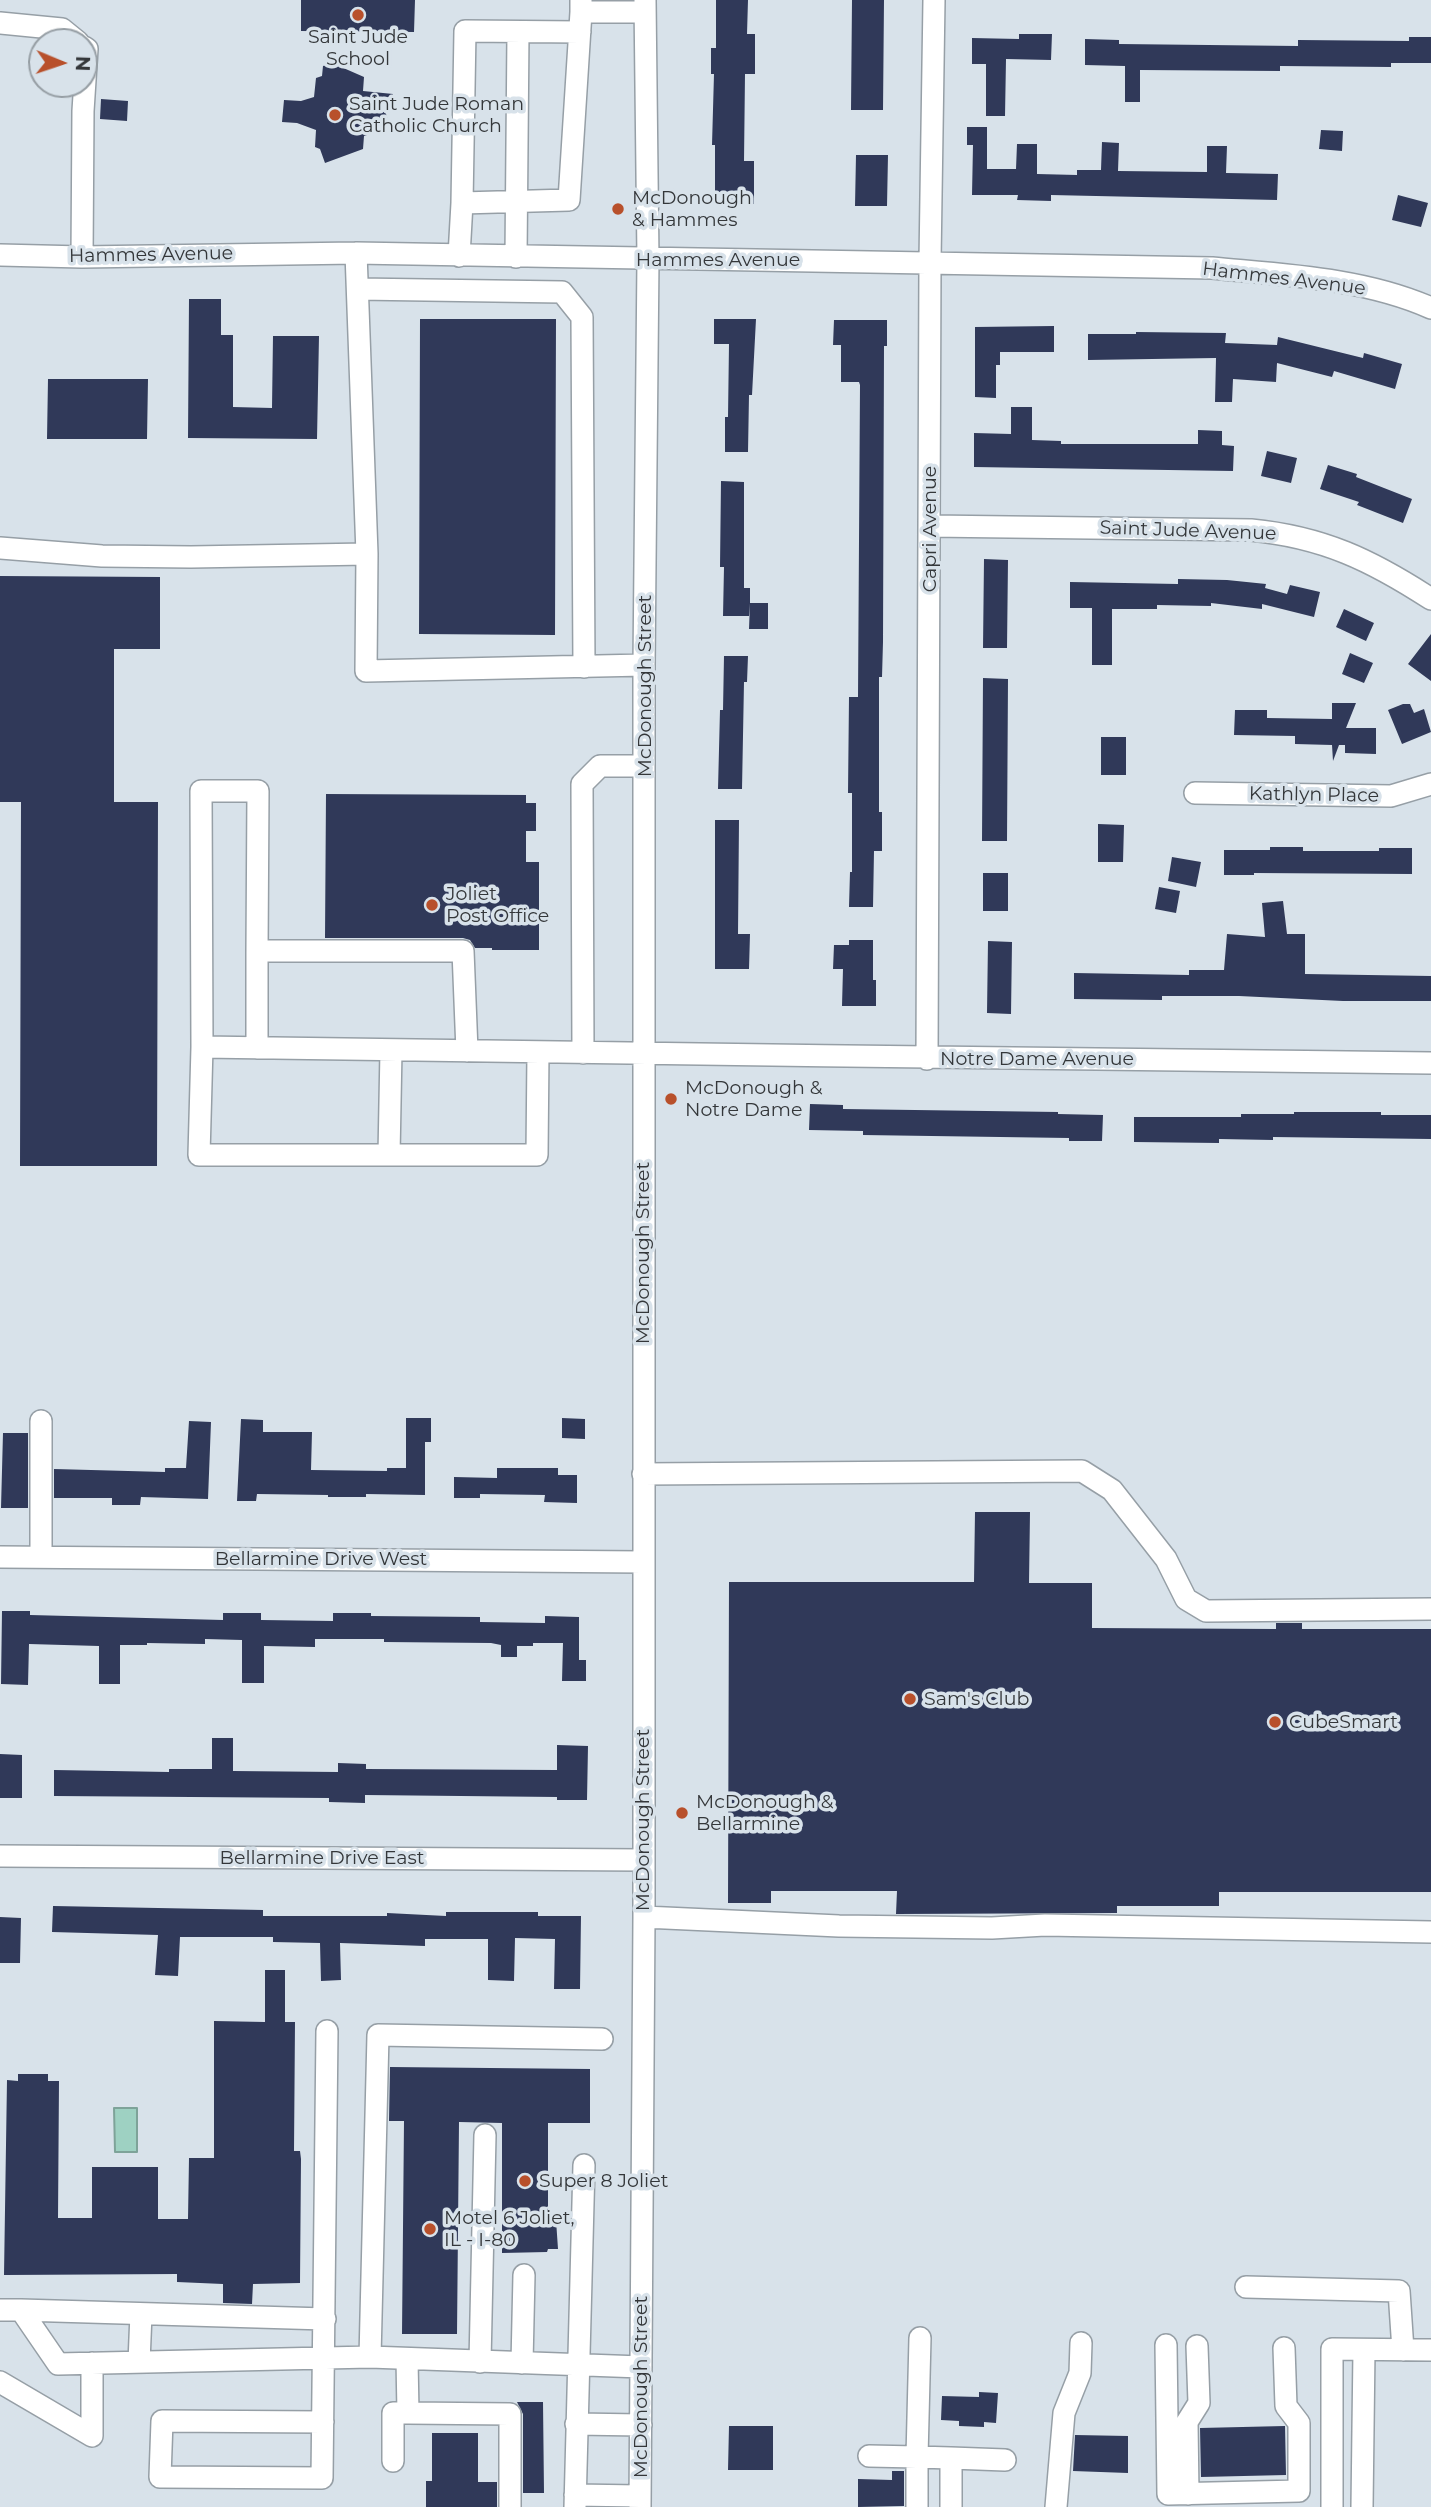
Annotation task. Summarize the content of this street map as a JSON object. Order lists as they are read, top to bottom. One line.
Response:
{"streets":{"street":["Hammes Avenue","Capri Avenue","Saint Jude Avenue","McDonough Street","Kathlyn Place","Notre Dame Avenue","Bellarmine Drive West","Bellarmine Drive East"]},"crossings":[["Hammes Avenue","Capri Avenue"],["Hammes Avenue","McDonough Street"],["Capri Avenue","Saint Jude Avenue"],["Capri Avenue","Notre Dame Avenue"],["McDonough Street","Notre Dame Avenue"],["McDonough Street","Bellarmine Drive West"],["McDonough Street","Bellarmine Drive East"]],"places":["Saint Jude School","Saint Jude Roman Catholic Church","McDonough & Hammes","Joliet Post Office","McDonough & Notre Dame","Sam's Club","CubeSmart","McDonough & Bellarmine","Super 8 Joliet","Motel 6 Joliet, IL - I-80"],"north":"right"}
